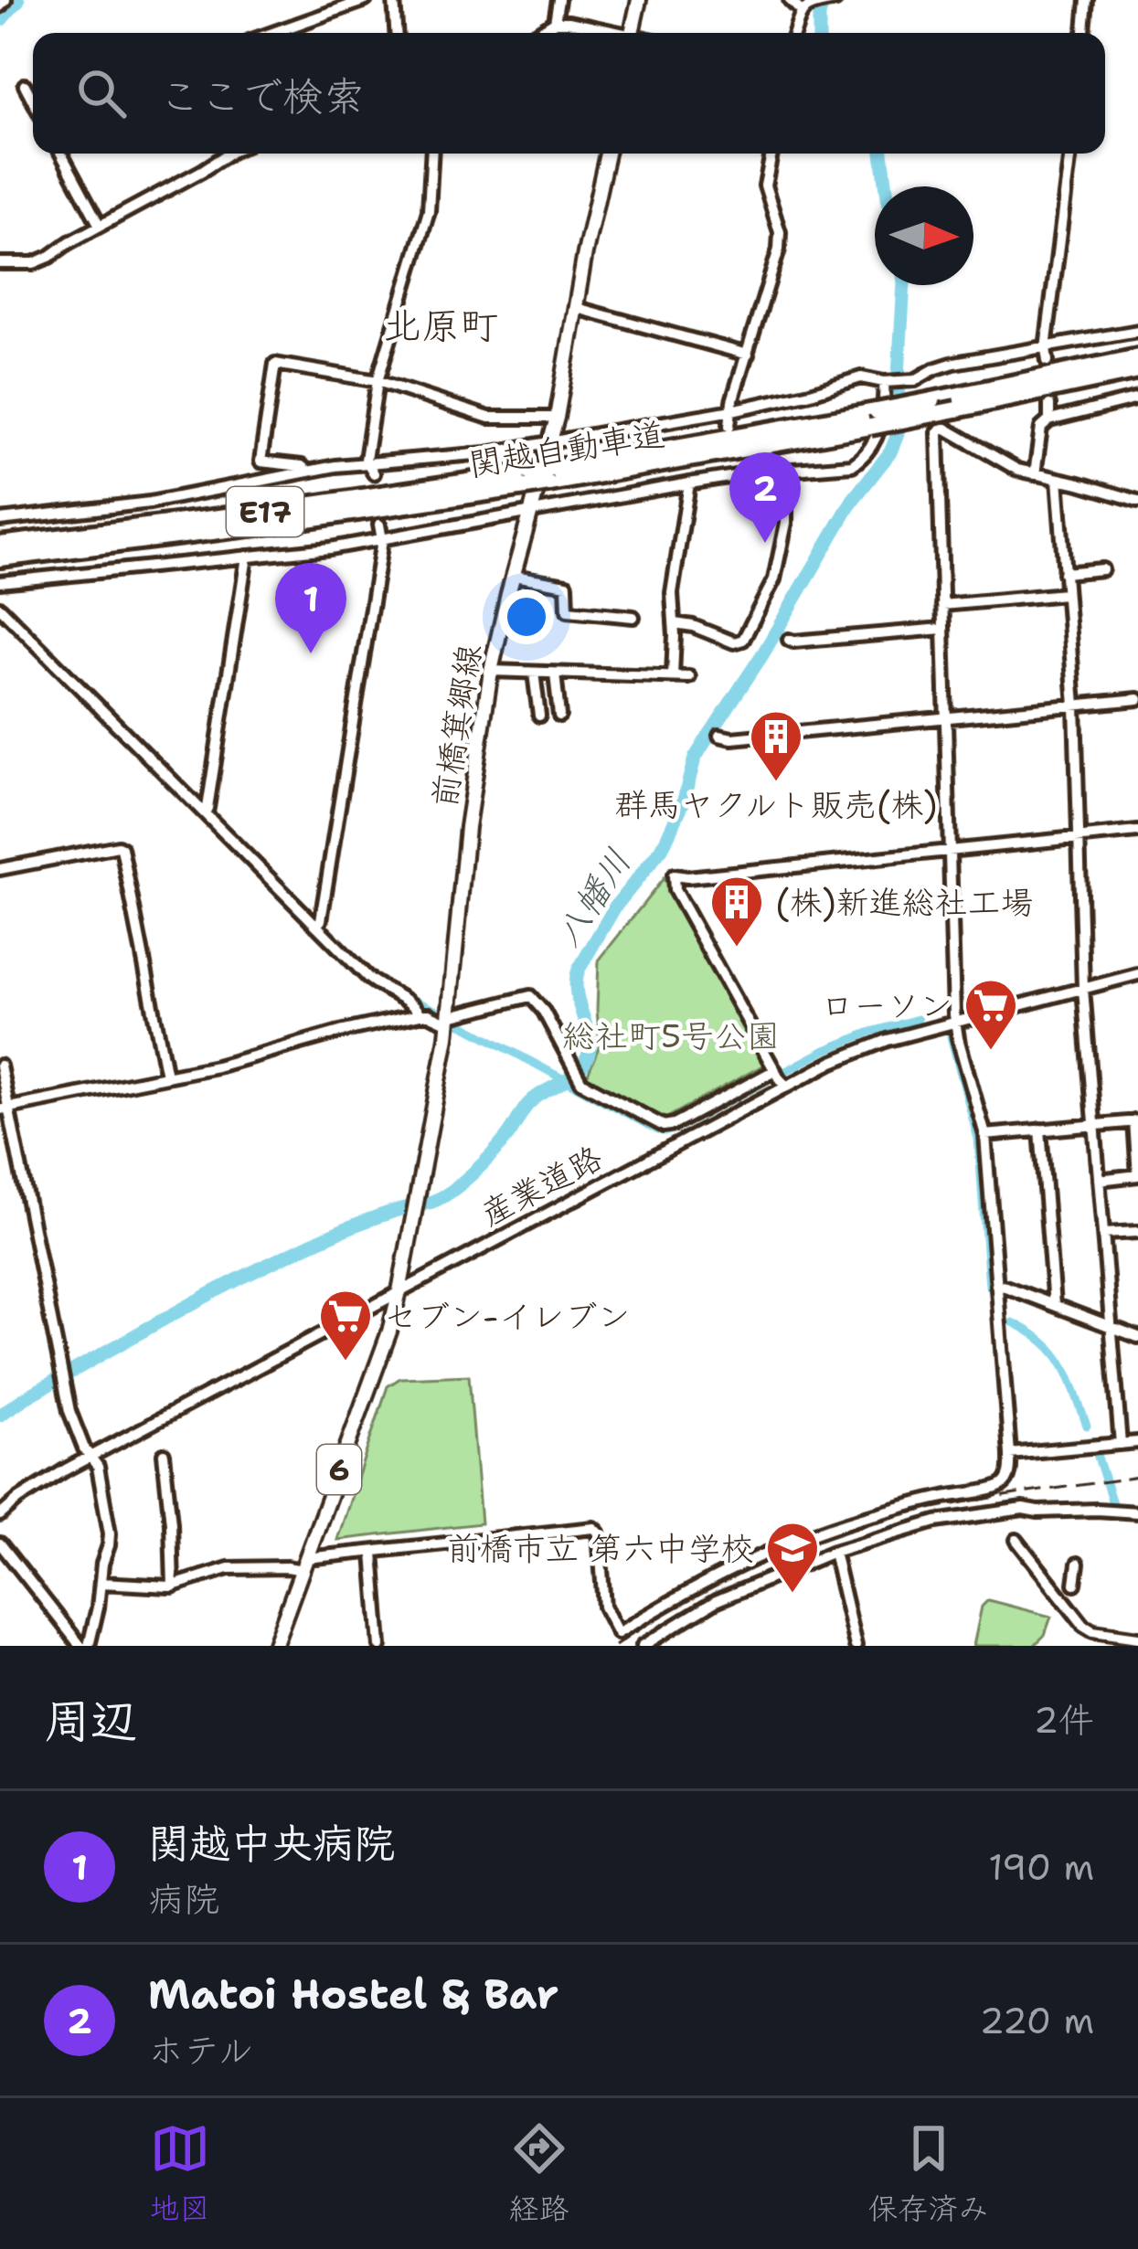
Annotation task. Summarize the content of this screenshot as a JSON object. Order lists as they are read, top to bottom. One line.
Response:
{"streets":{"highway":["関越自動車道","E17"],"main road":["前橋箕郷線","6"],"street":["産業道路"]},"crossings":[["前橋箕郷線","産業道路"],["前橋箕郷線","6"],["産業道路","6"]],"districts":["北原町"],"water":["八幡川"],"parks":["総社町5号公園"],"places":{"building":["群馬ヤクルト販売(株)","(株)新進総社工場"],"supermarket":["ローソン","セブン-イレブン"],"school or university":["前橋市立 第六中学校"]},"north":"right","page":{"search":"ここで検索","pins":["2","1"],"heading":["周辺","2件"],"list":[{"mark":"1","name":"関越中央病院","note":"病院","value":"190 m"},{"mark":"2","name":"Matoi Hostel & Bar","note":"ホテル","value":"220 m"}],"nav":["地図","経路","保存済み"]}}
